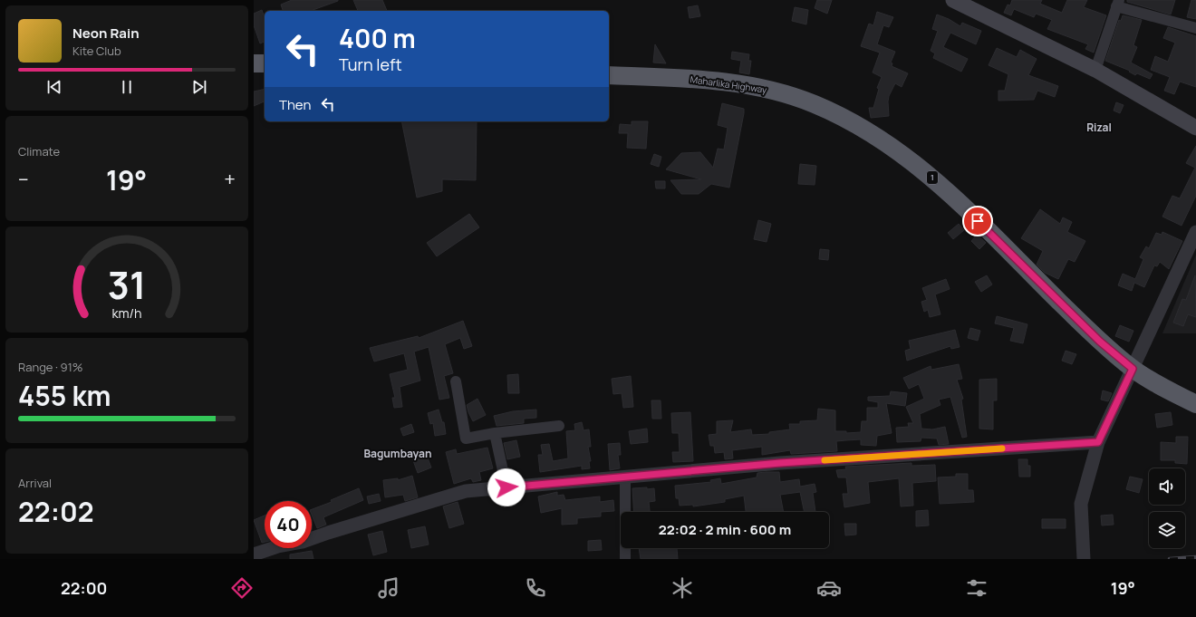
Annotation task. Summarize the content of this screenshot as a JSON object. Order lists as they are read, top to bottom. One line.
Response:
{"streets":{"highway":["Maharlika Highway","1"]},"districts":["Rizal","Bagumbayan"],"page":{"turn":["400 m","Turn left"],"song":["Neon Rain","Kite Club"],"then":"Then","tile":["Climate",["Range · 91%","455 km"],["Arrival","22:02"]],"heat":["−","19°","+"],"limit":"40","trip":"22:02 · 2 min · 600 m","tabs":["22:00","19°"],"gauge":["31","km/h"]}}
